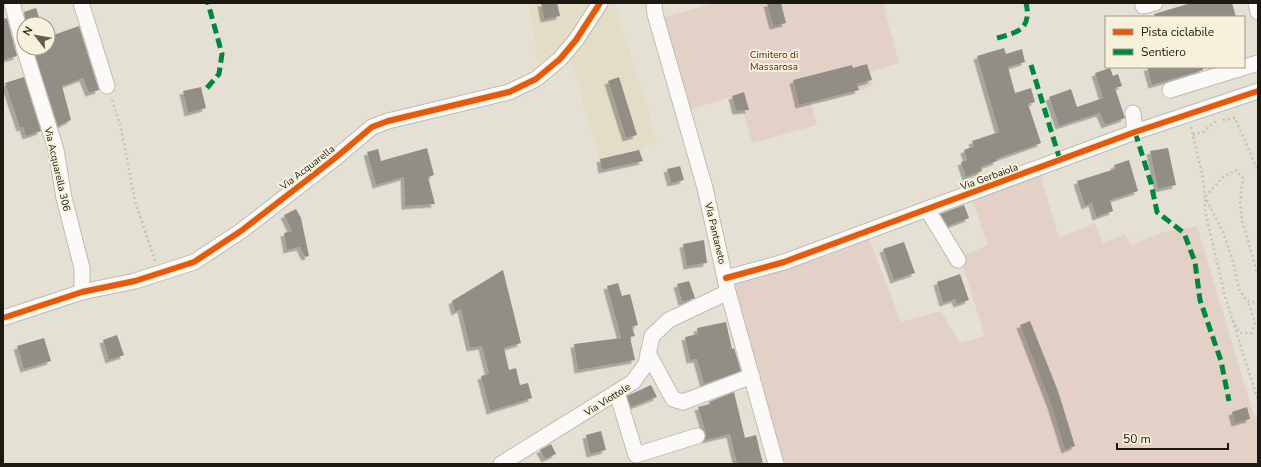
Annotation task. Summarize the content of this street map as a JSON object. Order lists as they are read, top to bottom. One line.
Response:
{"streets":{"street":["Via Acquarella","Via Acquarella 306","Via Gerbaiola","Via Pantaneto","Via Viottole"]},"crossings":[["Via Acquarella","Via Acquarella 306"],["Via Gerbaiola","Via Pantaneto"],["Via Gerbaiola","Via Viottole"],["Via Pantaneto","Via Viottole"]],"parks":["Cimitero di Massarosa"],"legend":["Pista ciclabile","Sentiero"],"scale_bar":"50 m","north":"top left"}
